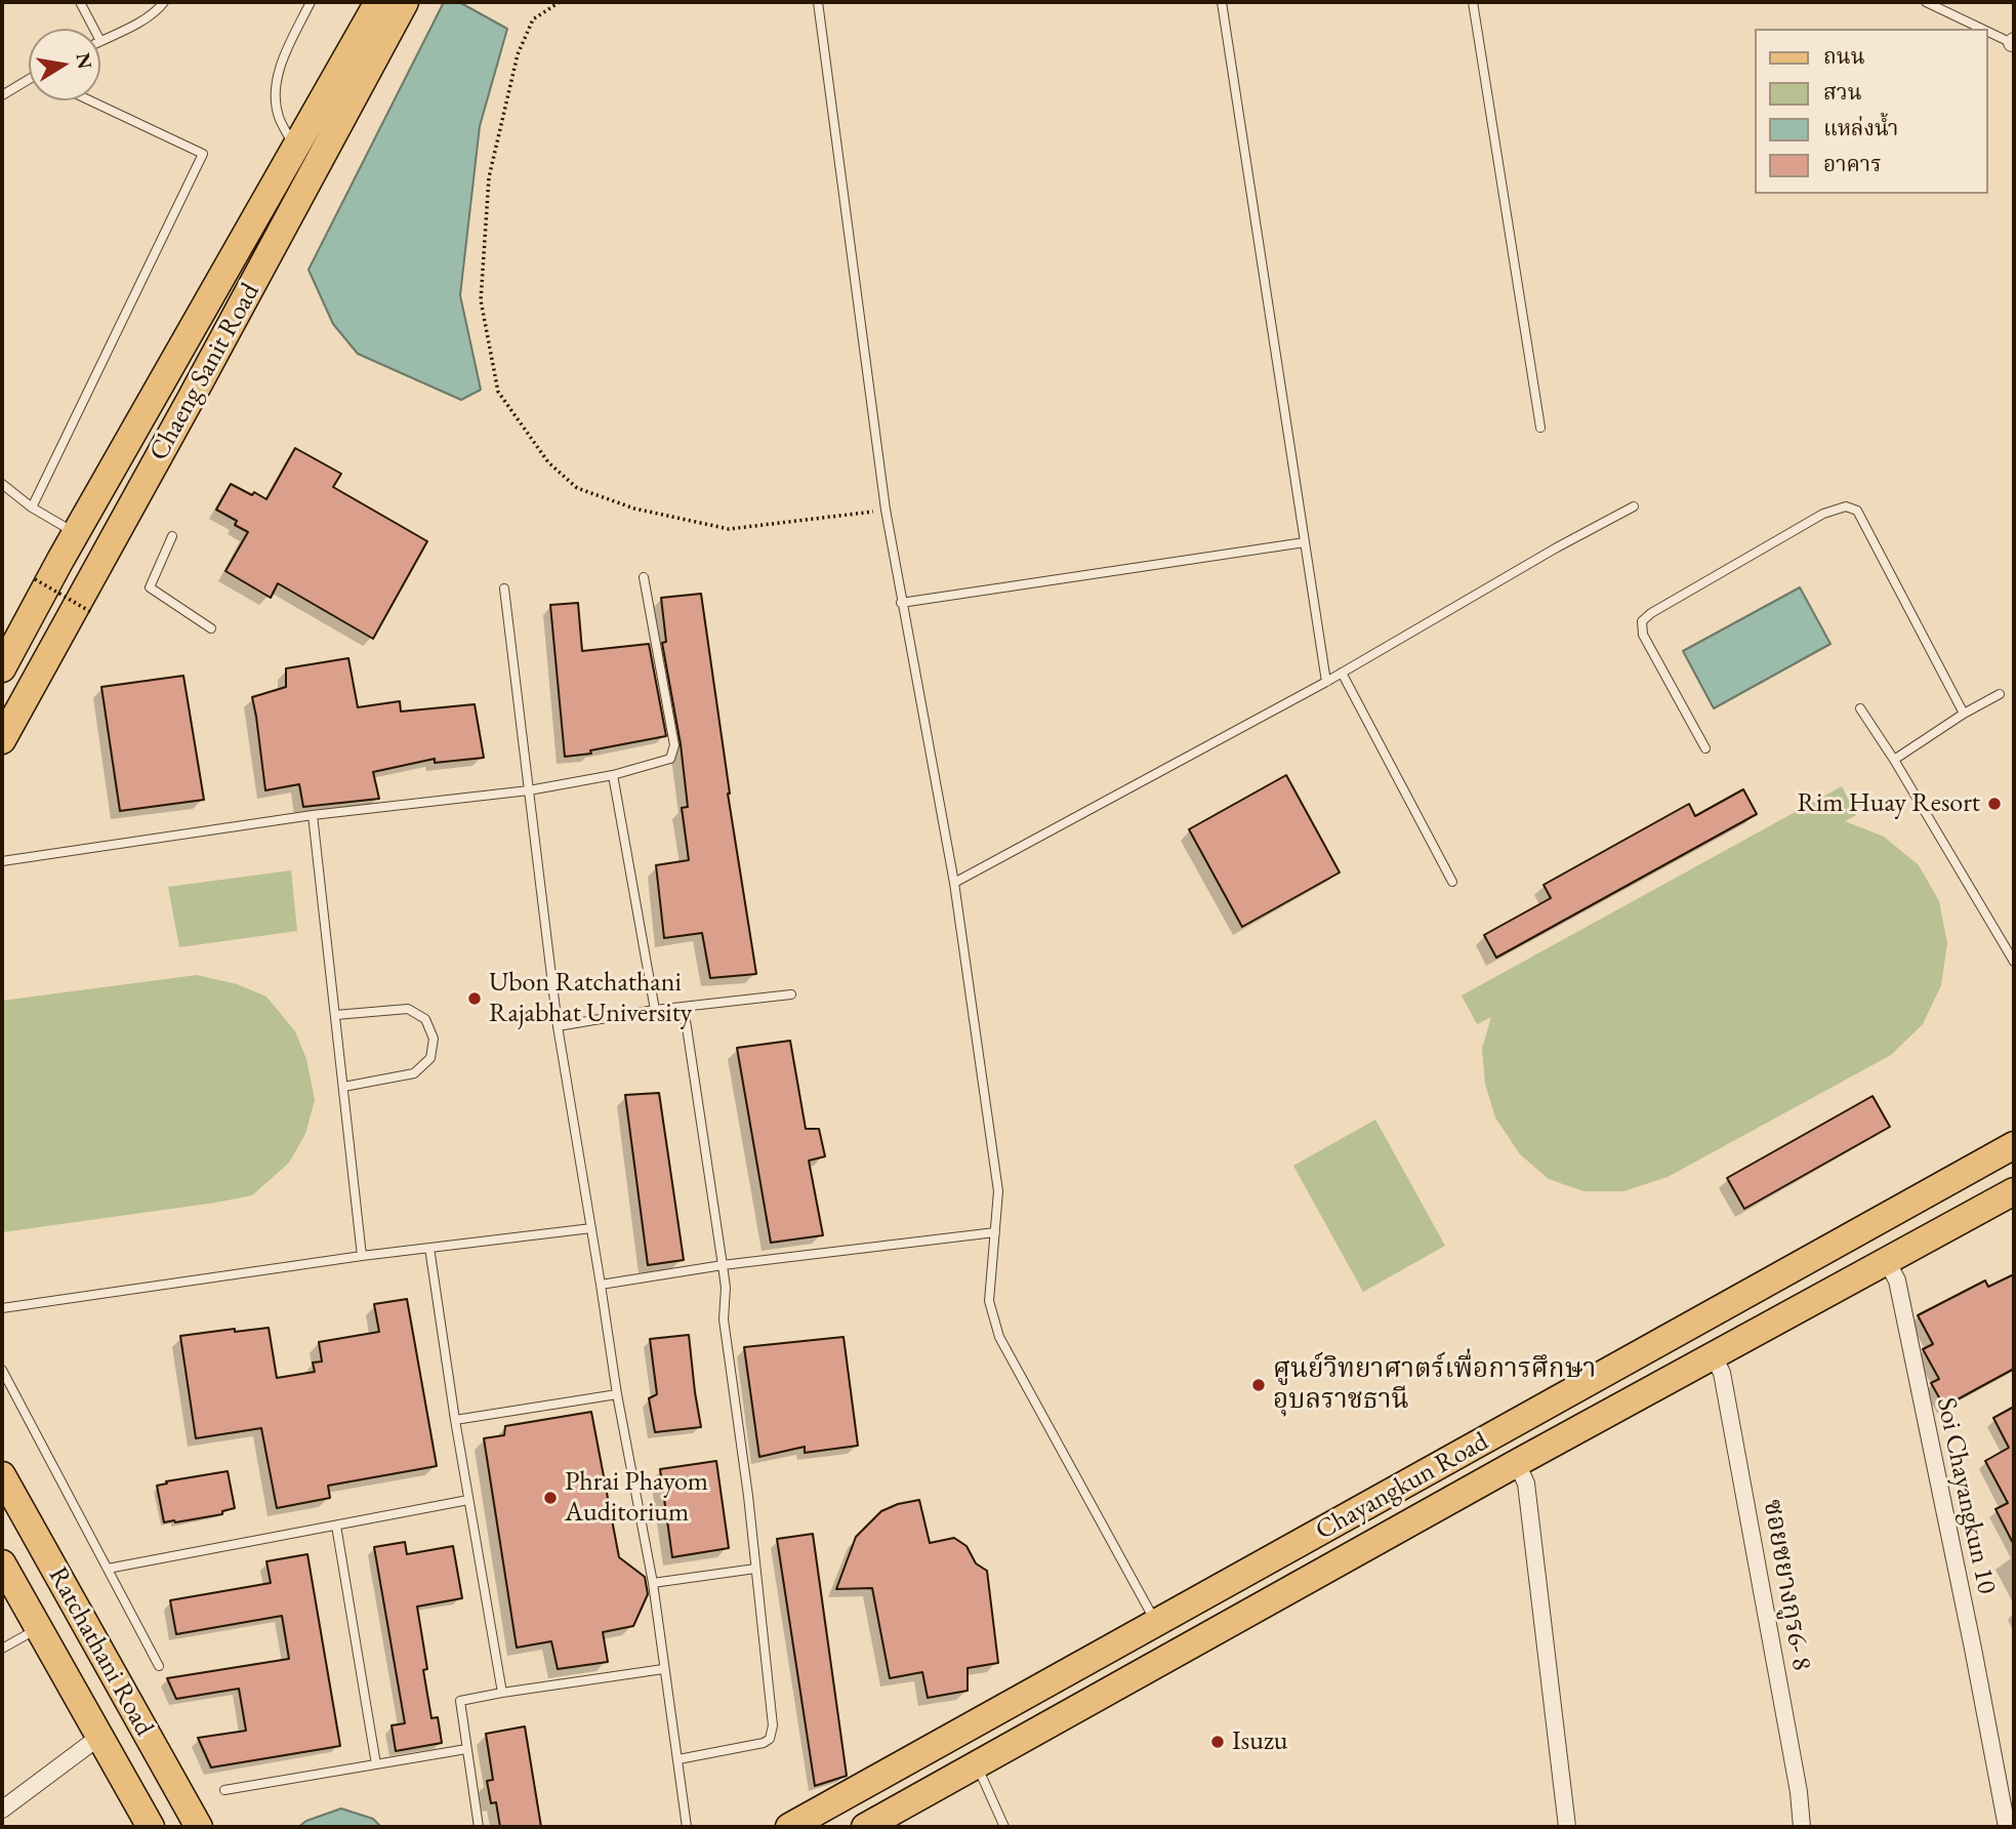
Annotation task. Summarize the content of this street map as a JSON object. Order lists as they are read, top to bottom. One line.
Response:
{"streets":{"main road":["Chaeng Sanit Road","Chayangkun Road","Ratchathani Road"],"street":["Soi Chayangkun 10","ซอยชยางกูร6- 8"]},"crossings":[["Chayangkun Road","Soi Chayangkun 10"],["Chayangkun Road","ซอยชยางกูร6- 8"]],"places":["Rim Huay Resort","Ubon Ratchathani Rajabhat University","ศูนย์วิทยาศาตร์เพื่อการศึกษา อุบลราชธานี","Phrai Phayom Auditorium","Isuzu"],"legend":["ถนน","สวน","แหล่งน้ำ","อาคาร"],"north":"right"}
